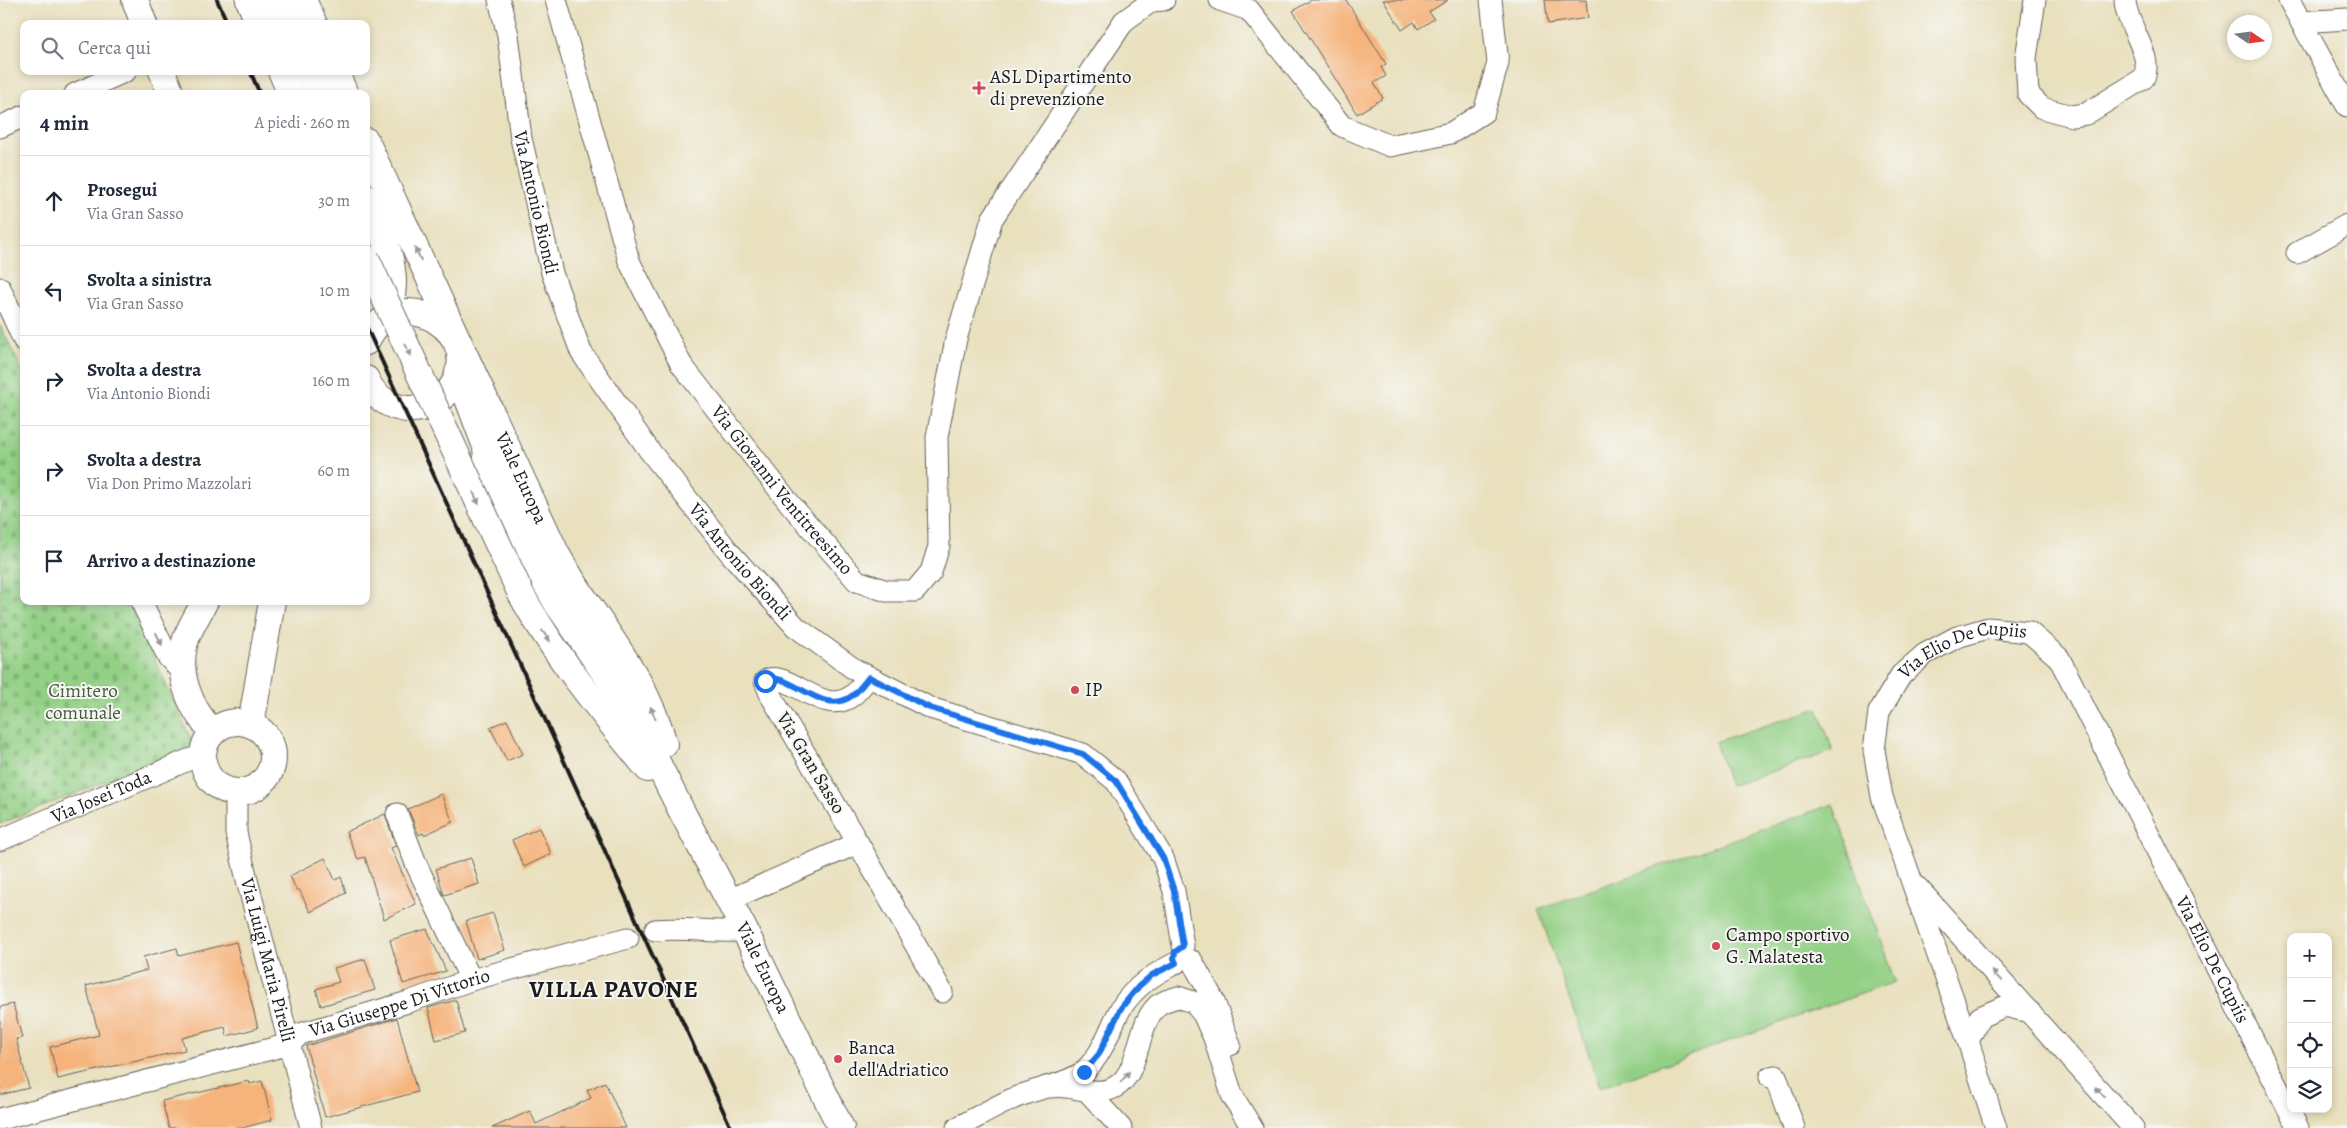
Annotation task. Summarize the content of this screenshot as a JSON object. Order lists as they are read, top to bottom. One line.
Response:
{"streets":{"main road":["Viale Europa"],"street":["Via Antonio Biondi","Via Giovanni Ventitreesimo","Via Elio De Cupiis","Via Gran Sasso","Via Josei Toda","Via Luigi Maria Pirelli","Via Giuseppe Di Vittorio"]},"crossings":[["Via Antonio Biondi","Via Gran Sasso"],["Via Josei Toda","Via Luigi Maria Pirelli"],["Via Luigi Maria Pirelli","Via Giuseppe Di Vittorio"]],"districts":["VILLA PAVONE"],"parks":["Cimitero comunale"],"places":{"health":["ASL Dipartimento di prevenzione"],"other":["IP","Campo sportivo G. Malatesta","Banca dell'Adriatico"]},"north":"right","page":{"search":"Cerca qui","heading":["4 min","A piedi · 260 m"],"list":[["Prosegui","Via Gran Sasso","30 m"],["Svolta a sinistra","Via Gran Sasso","10 m"],["Svolta a destra","Via Antonio Biondi","160 m"],["Svolta a destra","Via Don Primo Mazzolari","60 m"],"Arrivo a destinazione"],"map_buttons":["+","−"]}}
